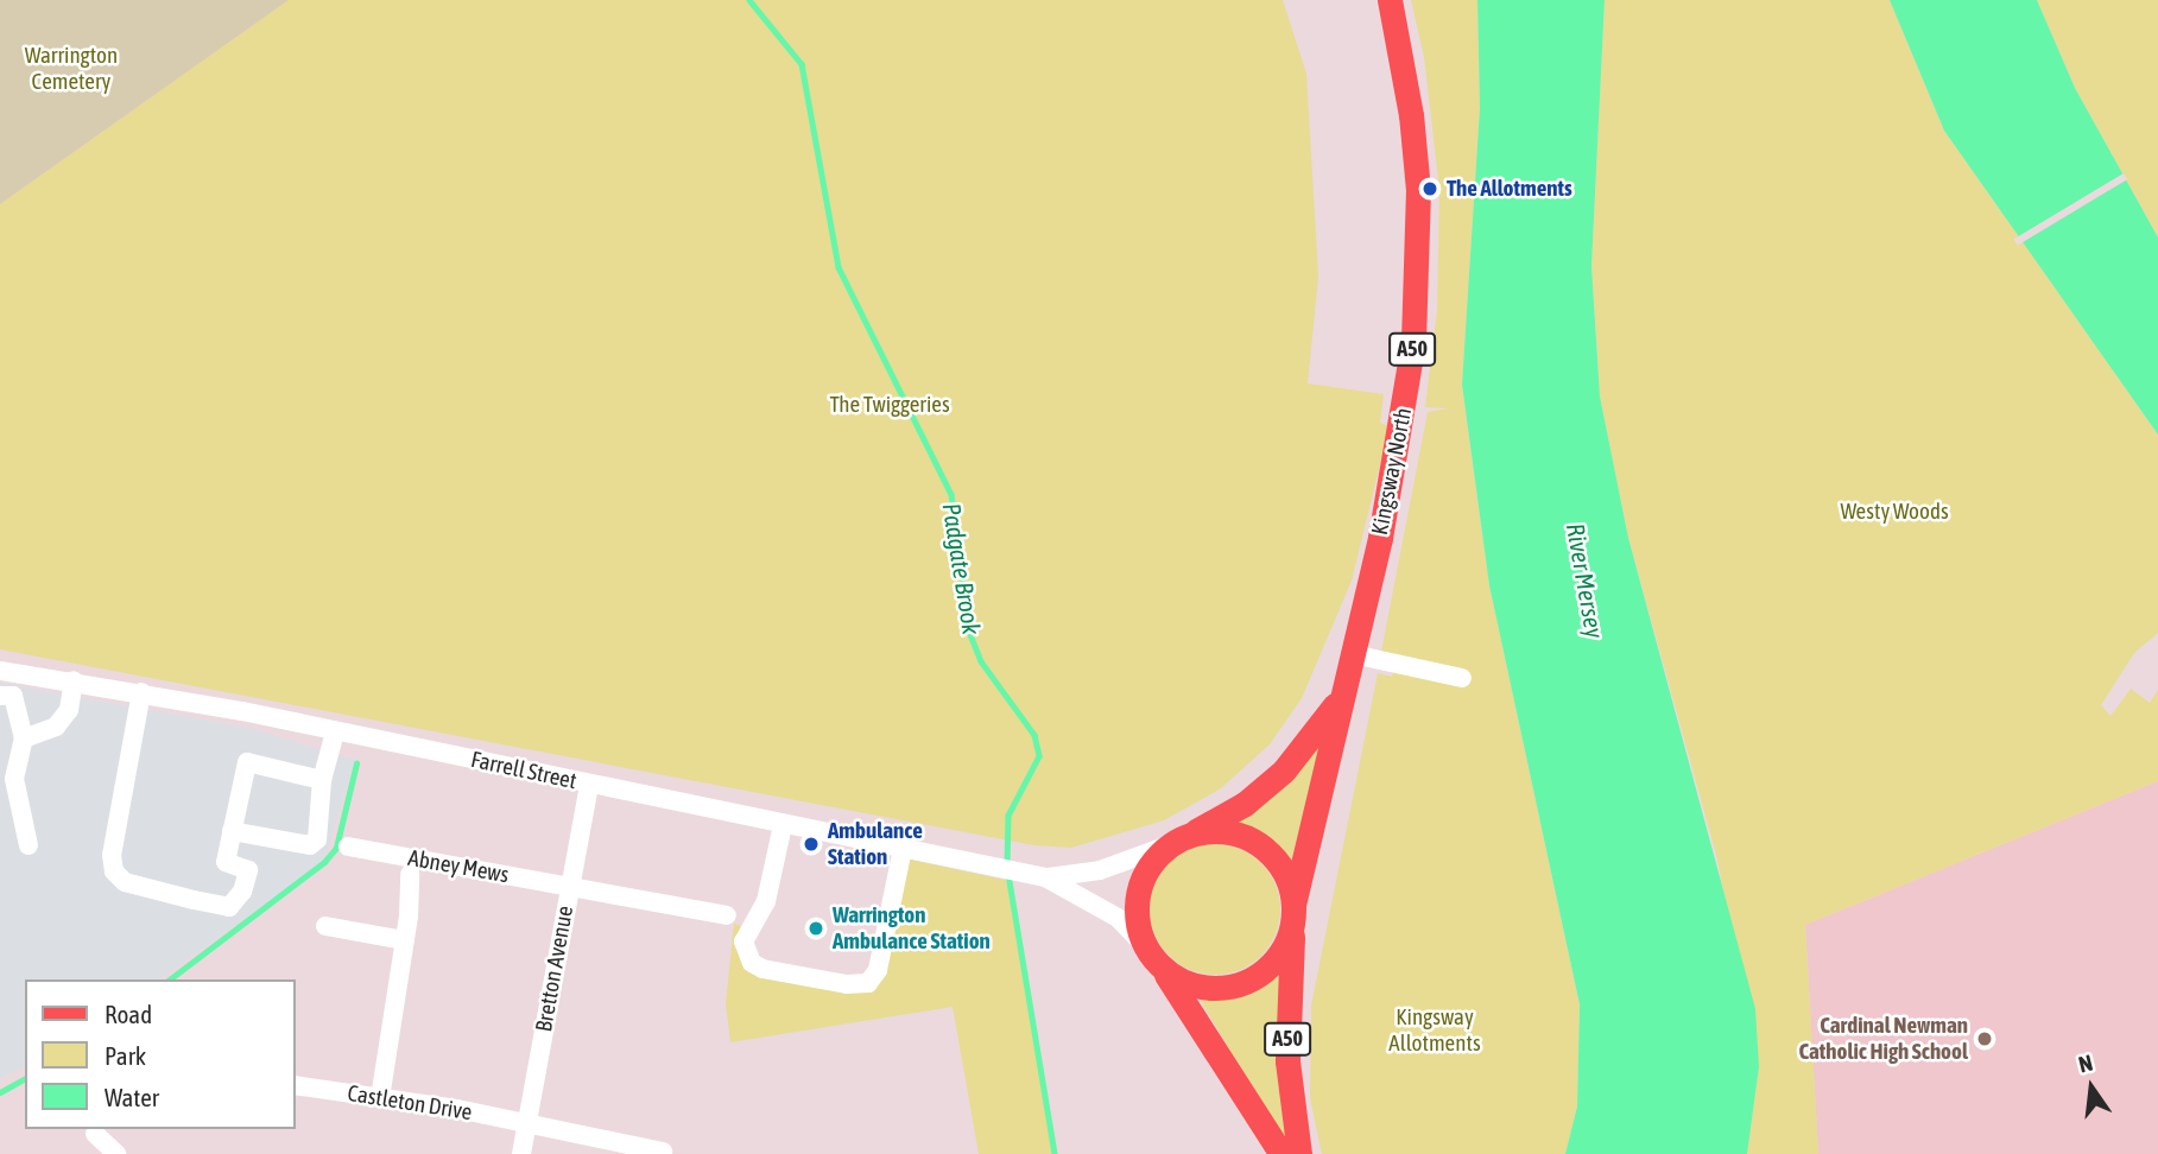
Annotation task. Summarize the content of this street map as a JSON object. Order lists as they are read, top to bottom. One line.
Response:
{"streets":{"main road":["A50","Kingsway North"],"street":["Farrell Street","Abney Mews","Bretton Avenue","Castleton Drive"]},"crossings":[["A50","Kingsway North"],["A50","Farrell Street"],["Kingsway North","Farrell Street"],["Farrell Street","Bretton Avenue"],["Abney Mews","Bretton Avenue"],["Bretton Avenue","Castleton Drive"]],"water":["Padgate Brook","River Mersey"],"parks":["Warrington Cemetery","The Twiggeries","Westy Woods","Kingsway Allotments"],"places":["The Allotments","Ambulance Station","Warrington Ambulance Station","Cardinal Newman Catholic High School"],"legend":["Road","Park","Water"],"north":"top"}
